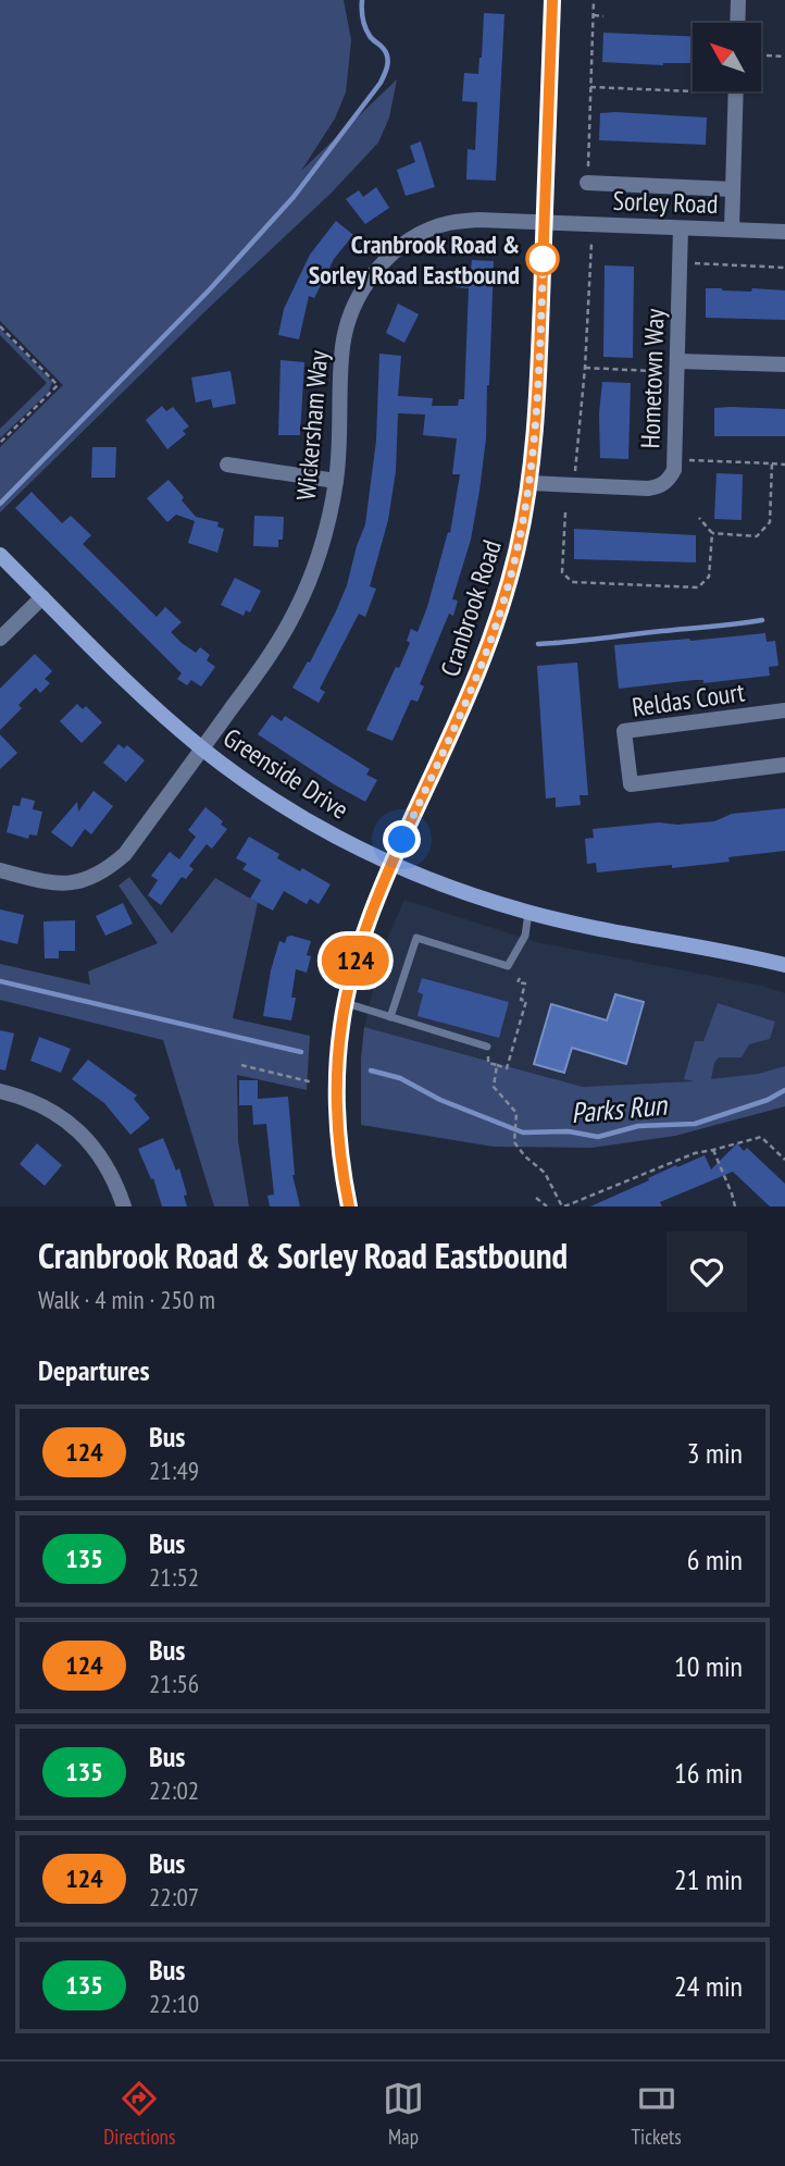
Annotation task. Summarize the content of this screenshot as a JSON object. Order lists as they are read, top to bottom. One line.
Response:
{"streets":{"street":["Sorley Road","Hometown Way","Wickersham Way","Cranbrook Road","Reldas Court","Greenside Drive"]},"crossings":[["Sorley Road","Hometown Way"],["Sorley Road","Wickersham Way"],["Sorley Road","Cranbrook Road"],["Hometown Way","Cranbrook Road"],["Wickersham Way","Cranbrook Road"],["Wickersham Way","Greenside Drive"],["Cranbrook Road","Greenside Drive"]],"water":["Parks Run"],"places":["Cranbrook Road & Sorley Road Eastbound"],"lines":["bus line 124"],"north":"top left","page":{"on_map":"124","heading":[["Cranbrook Road & Sorley Road Eastbound","Walk · 4 min · 250 m"],"Departures"],"list":[{"mark":"124","name":"Bus","note":"21:49","value":"3 min"},{"mark":"135","name":"Bus","note":"21:52","value":"6 min"},{"mark":"124","name":"Bus","note":"21:56","value":"10 min"},{"mark":"135","name":"Bus","note":"22:02","value":"16 min"},{"mark":"124","name":"Bus","note":"22:07","value":"21 min"},{"mark":"135","name":"Bus","note":"22:10","value":"24 min"}],"tabs":["Directions","Map","Tickets"]}}
